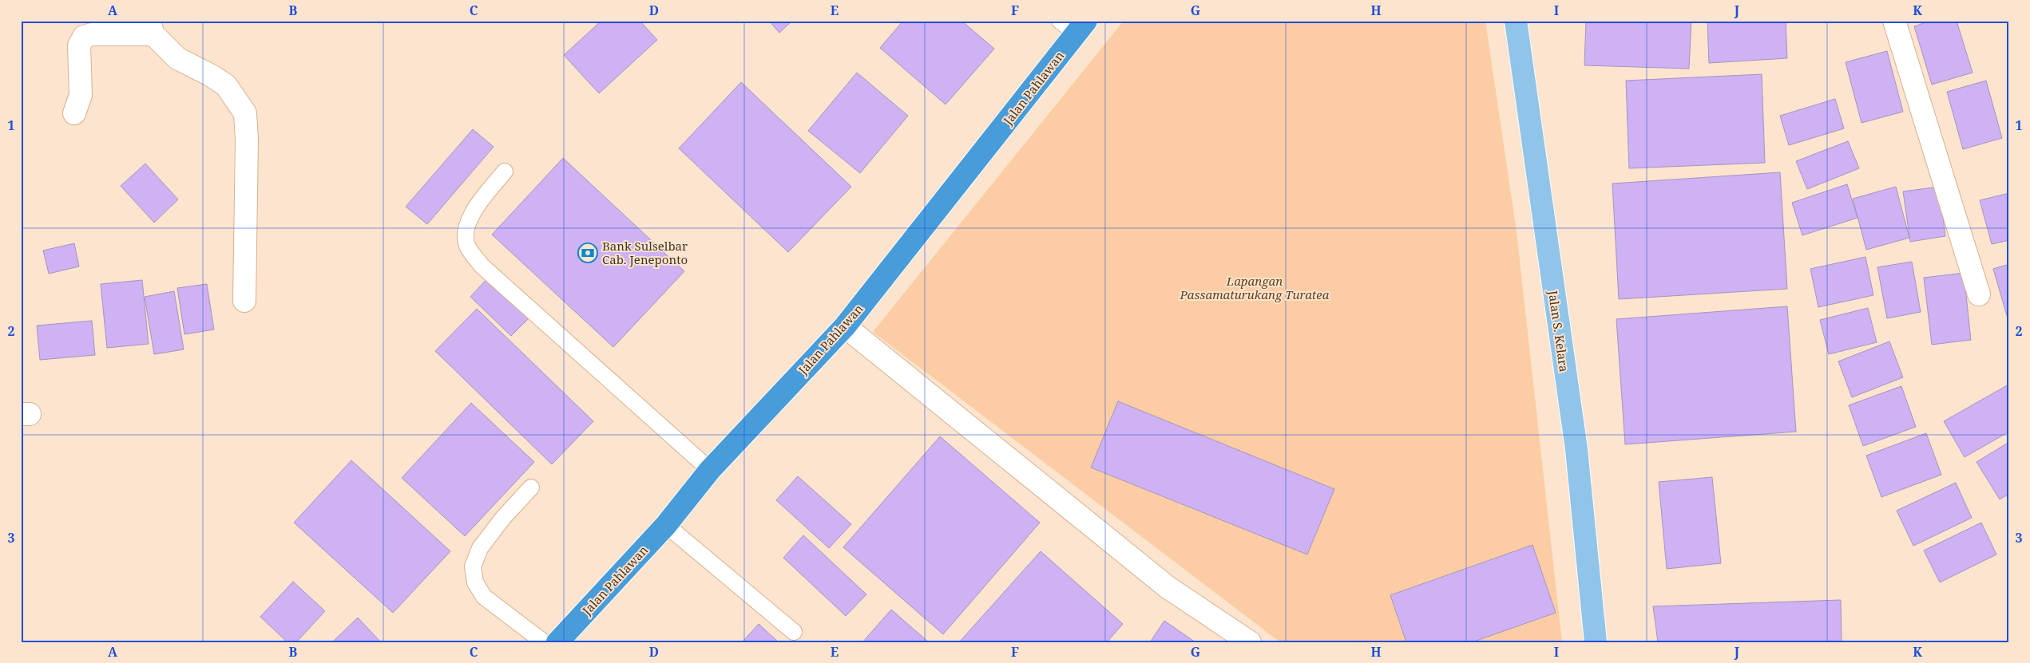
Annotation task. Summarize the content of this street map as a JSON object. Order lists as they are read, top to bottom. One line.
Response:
{"streets":{"highway":["Jalan Pahlawan"],"main road":["Jalan S. Kelara"]},"parks":["Lapangan Passamaturukang Turatea"],"places":{"bank":["Bank Sulselbar Cab. Jeneponto"]},"grid":{"columns":["A","B","C","D","E","F","G","H","I","J","K"],"rows":["1","2","3"]}}
